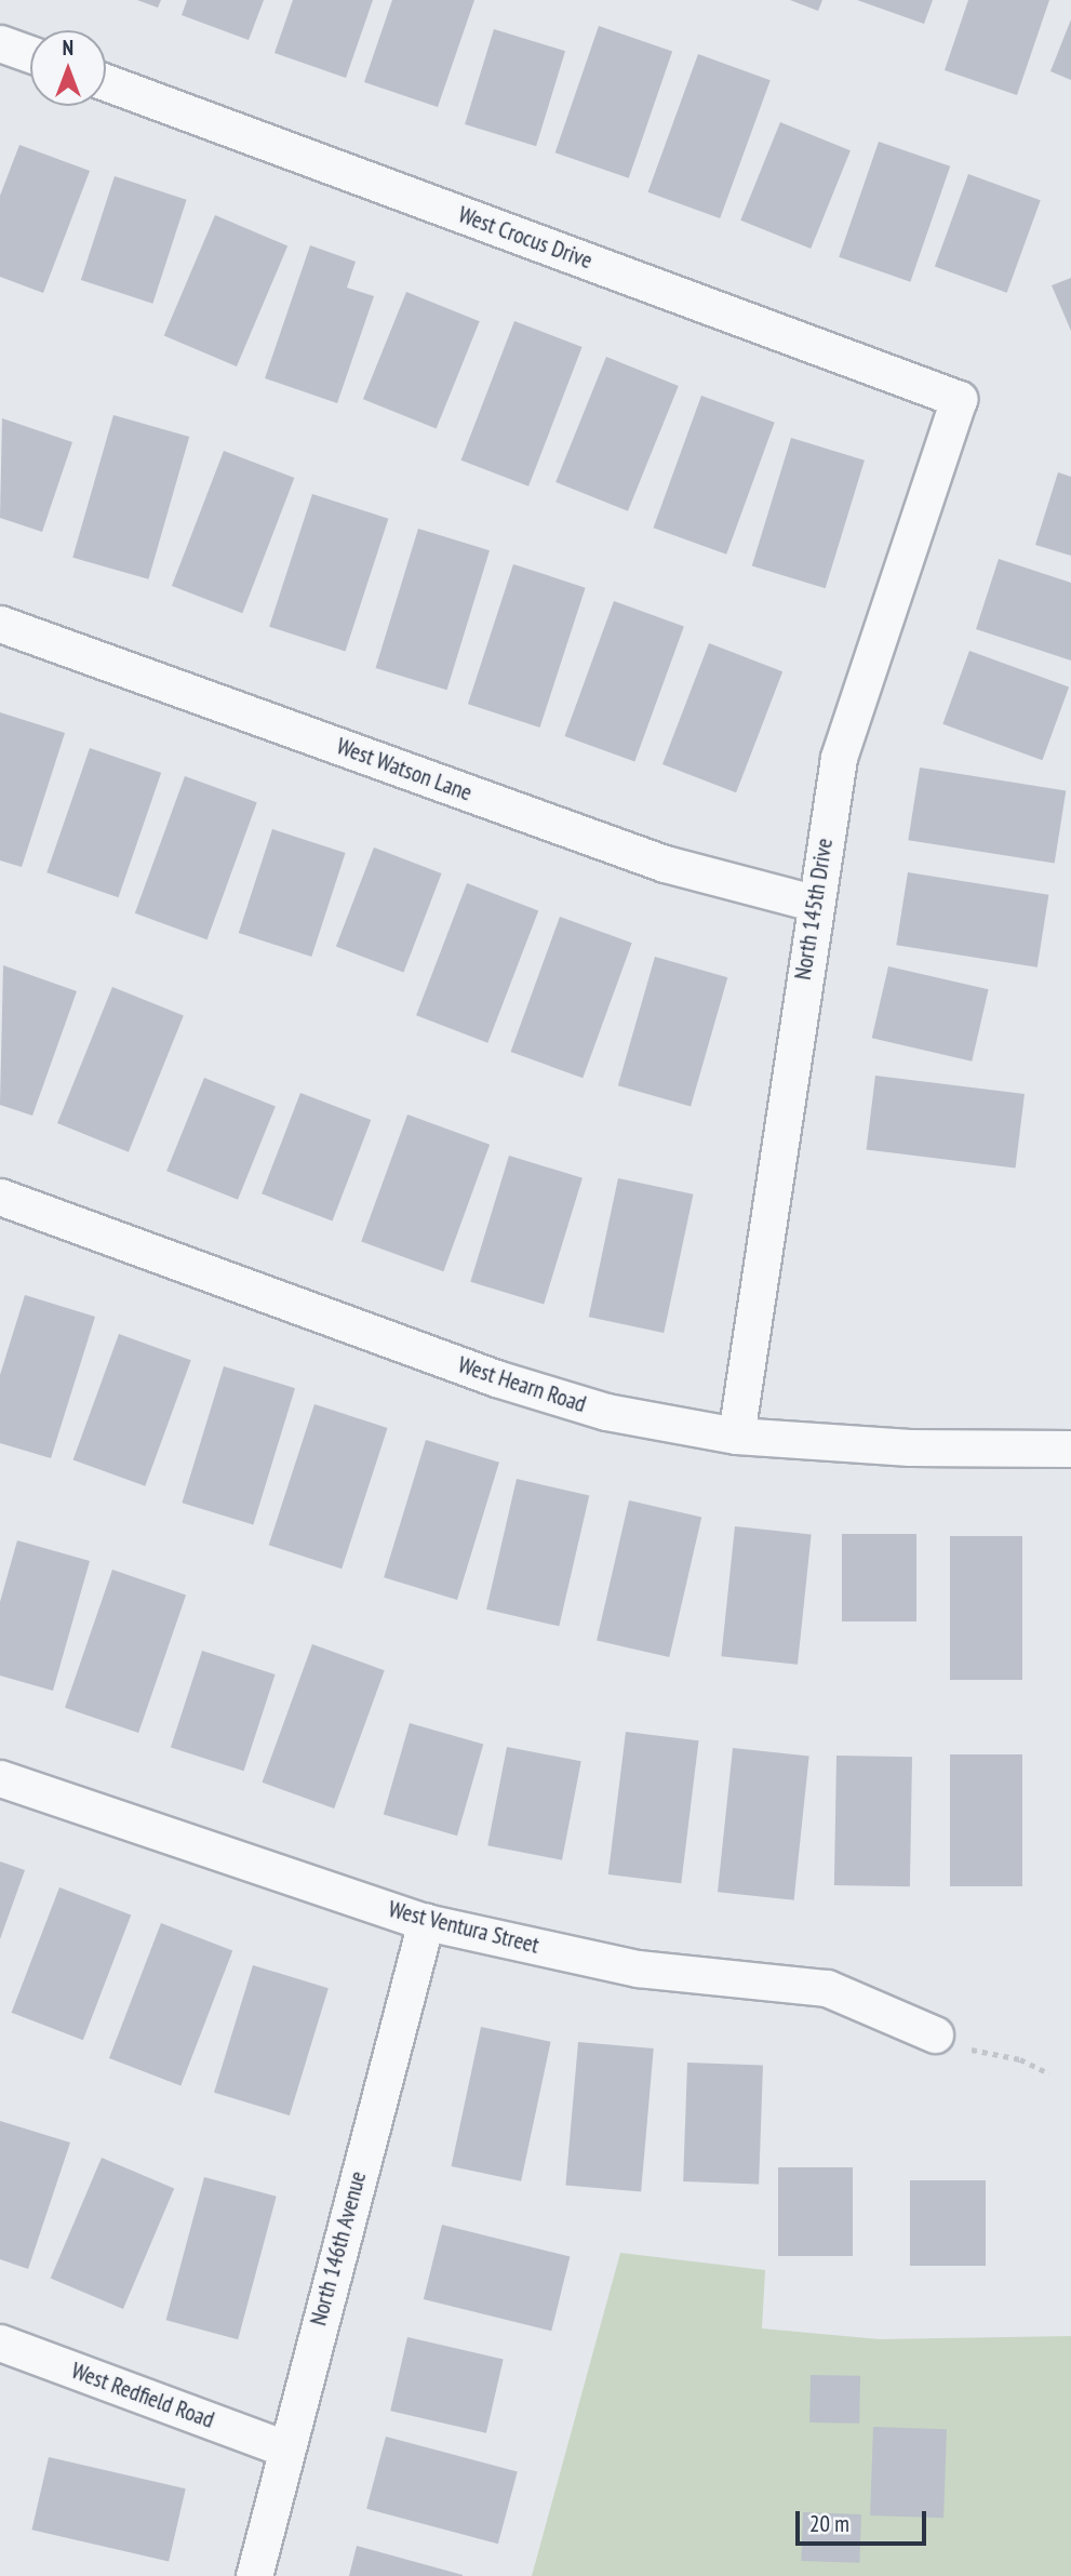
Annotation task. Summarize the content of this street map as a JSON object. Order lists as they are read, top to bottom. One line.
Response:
{"streets":{"street":["West Crocus Drive","West Watson Lane","North 145th Drive","West Hearn Road","West Ventura Street","North 146th Avenue","West Redfield Road"]},"crossings":[["West Crocus Drive","North 145th Drive"],["West Watson Lane","North 145th Drive"],["North 145th Drive","West Hearn Road"],["West Ventura Street","North 146th Avenue"],["North 146th Avenue","West Redfield Road"]],"scale_bar":"20 m","north":"top"}
